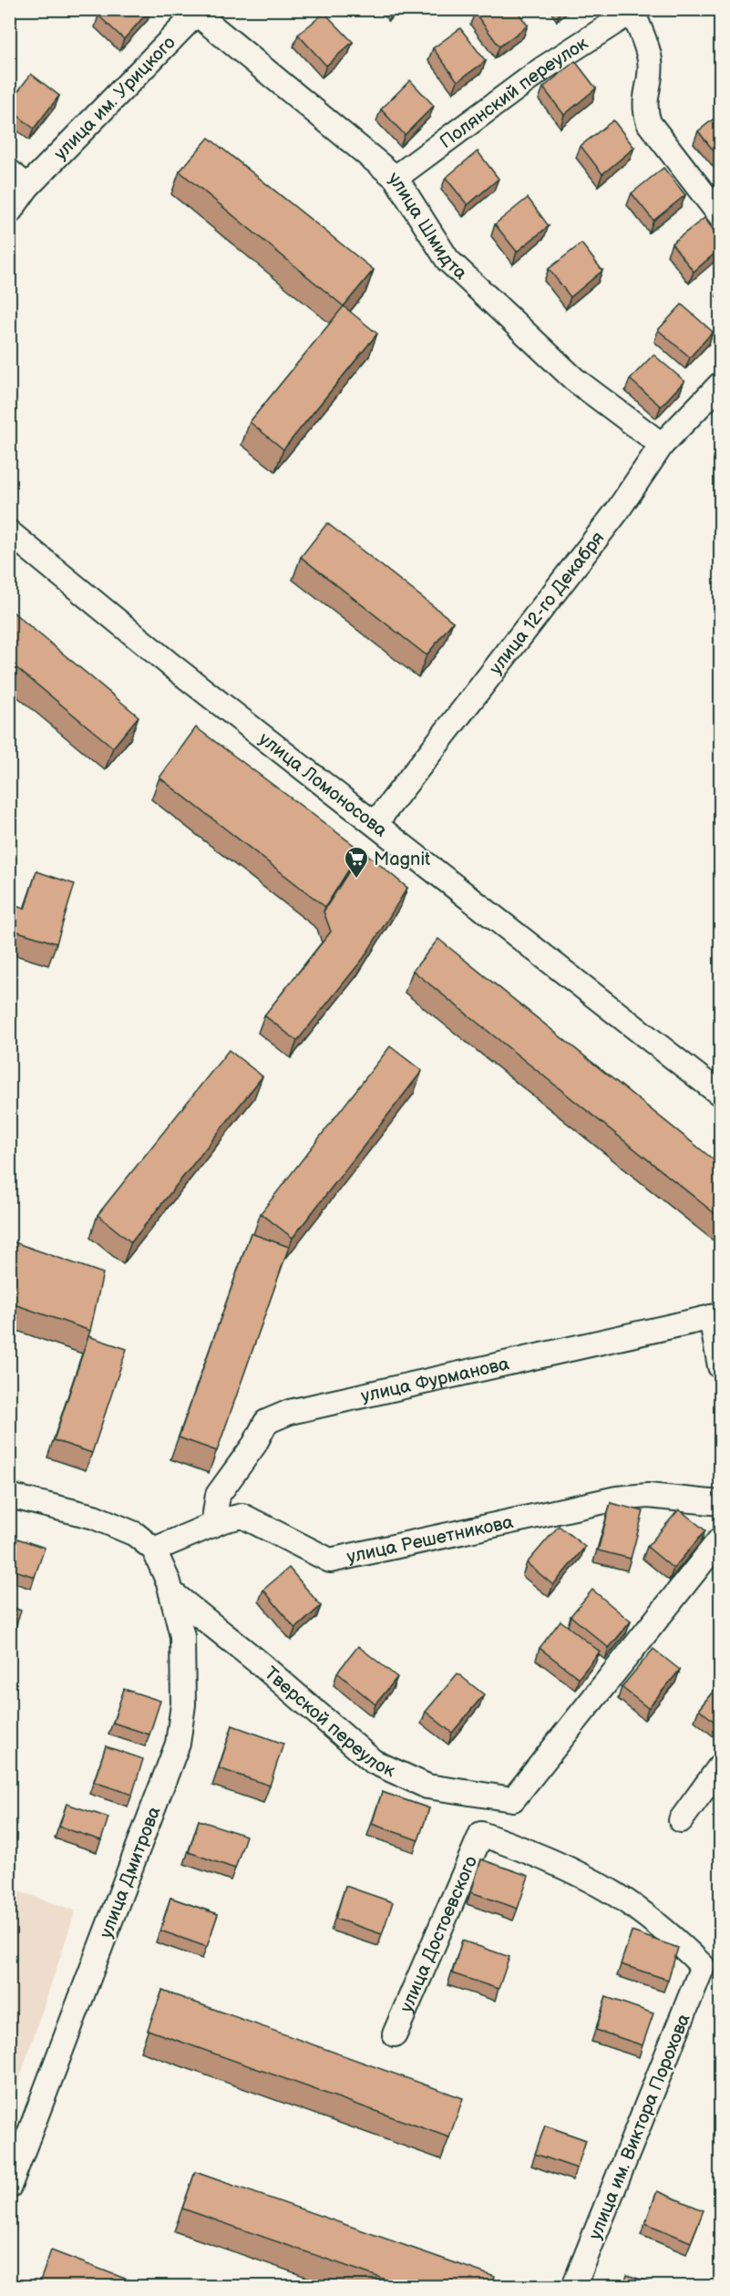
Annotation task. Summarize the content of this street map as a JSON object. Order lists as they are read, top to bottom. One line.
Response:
{"streets":{"street":["Полянский переулок","улица им. Урицкого","улица Шмидта","улица 12-го Декабря","улица Ломоносова","улица Фурманова","улица Решетникова","Тверской переулок","улица Дмитрова","улица Достоевского","улица им. Виктора Порохова"]},"crossings":[["Полянский переулок","улица Шмидта"],["улица им. Урицкого","улица Шмидта"],["улица Шмидта","улица 12-го Декабря"],["улица 12-го Декабря","улица Ломоносова"],["улица Фурманова","улица Решетникова"],["улица Решетникова","улица Дмитрова"],["Тверской переулок","улица Дмитрова"],["улица Достоевского","улица им. Виктора Порохова"]],"places":{"supermarket":["Magnit"]}}
